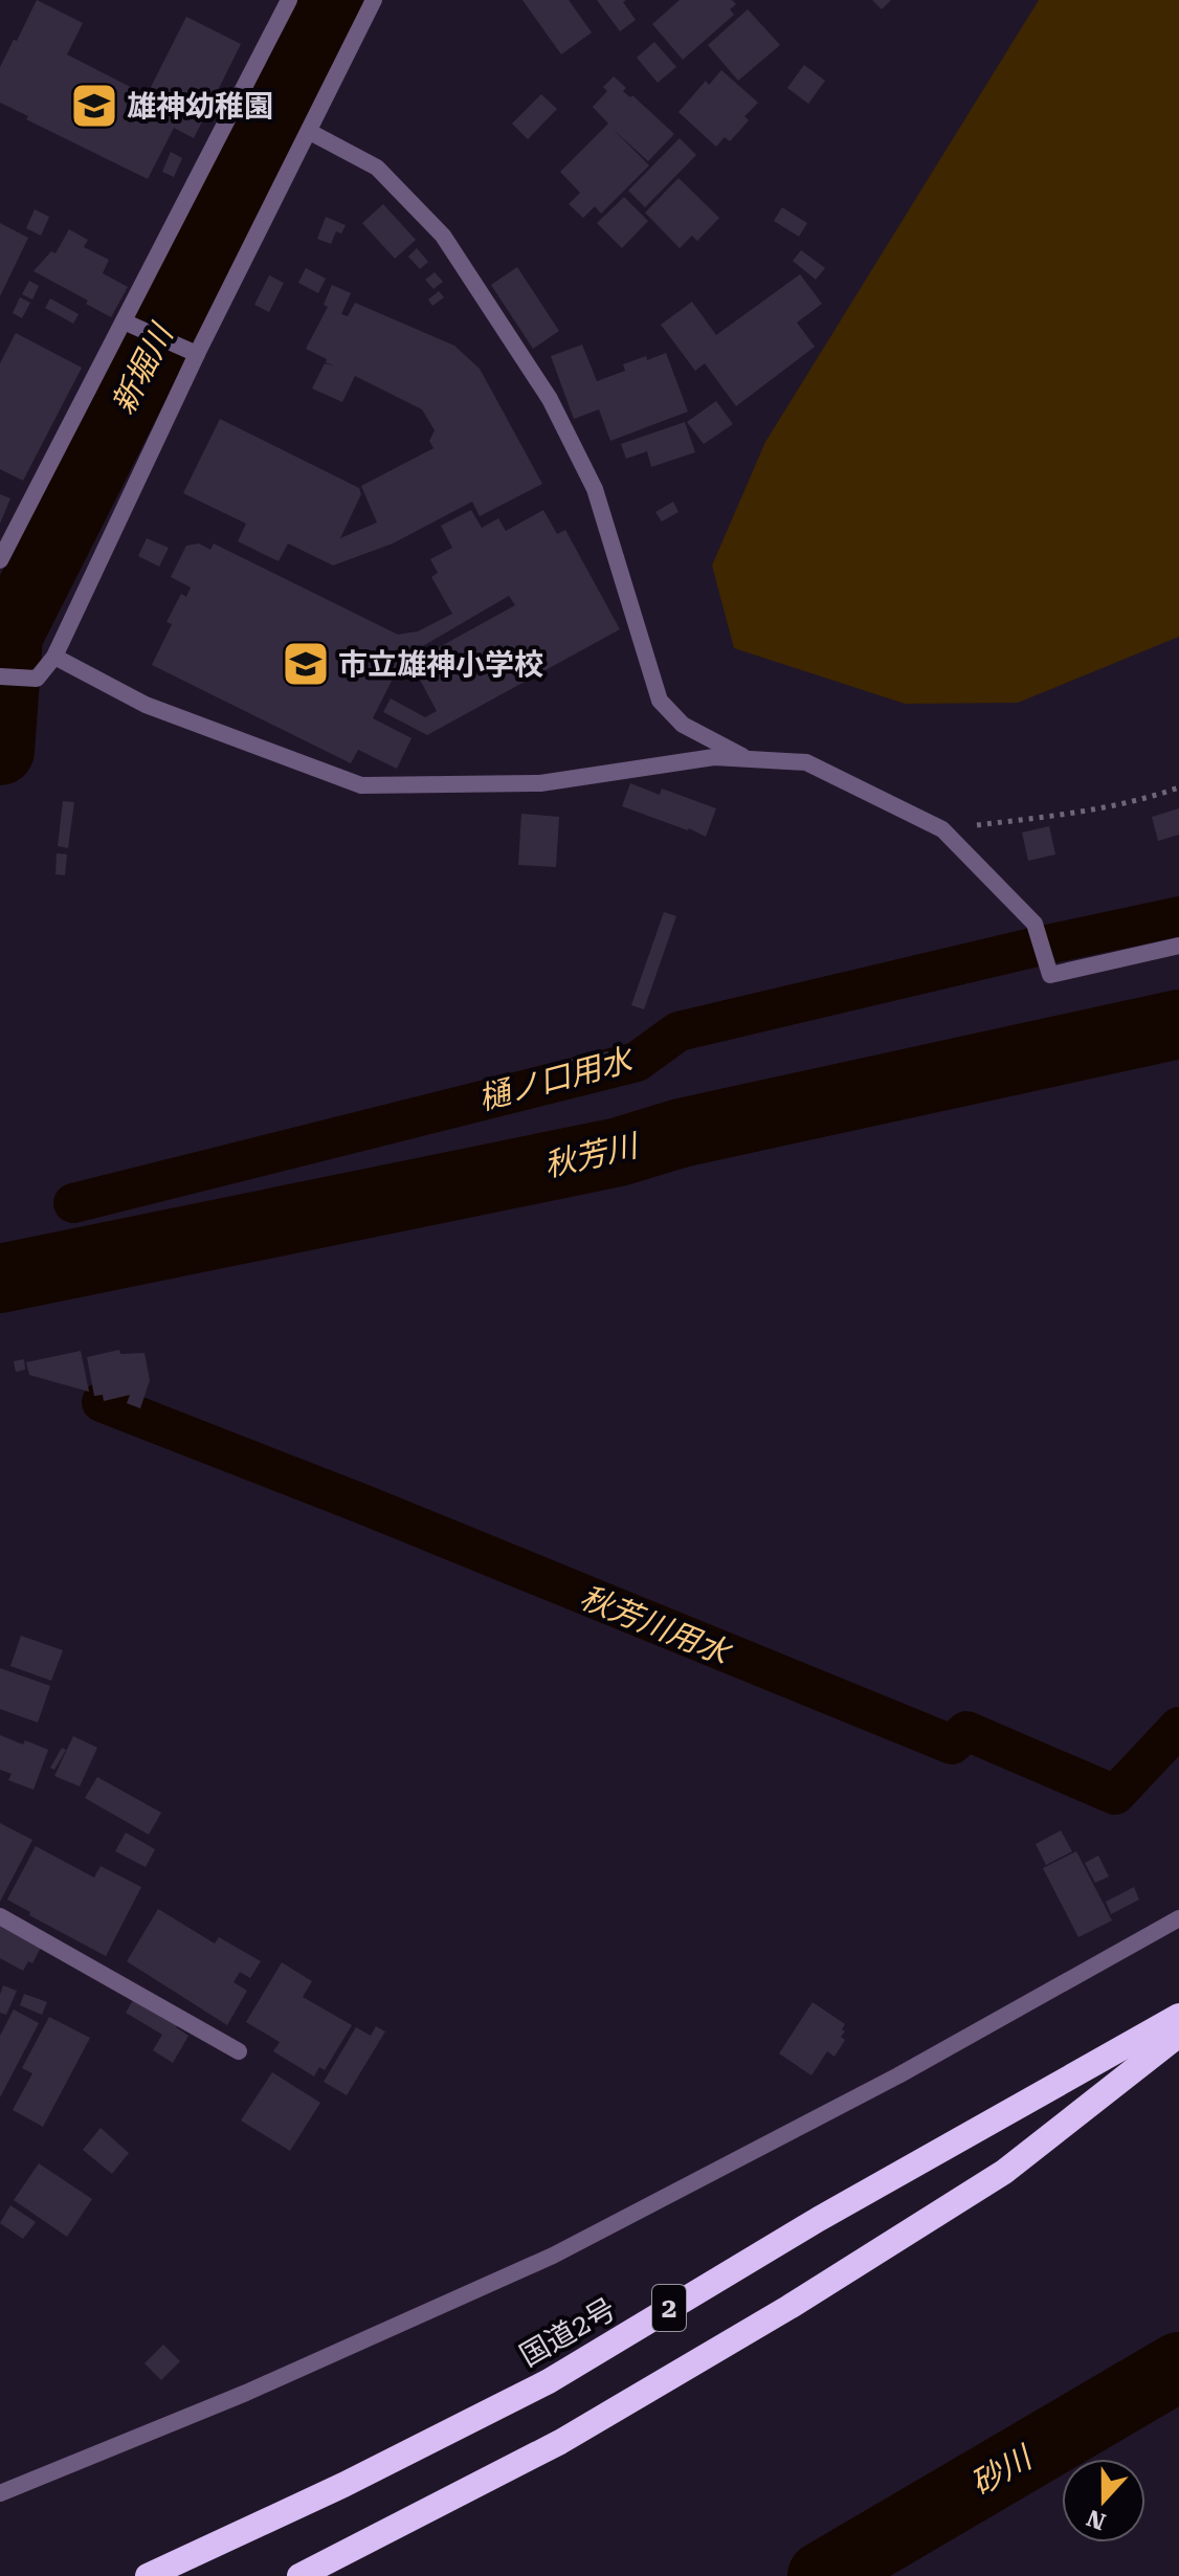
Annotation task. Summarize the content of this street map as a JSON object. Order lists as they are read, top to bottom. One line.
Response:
{"streets":{"highway":["2","国道2号"]},"water":["新堀川","樋ノ口用水","秋芳川","秋芳川用水","砂川"],"places":{"school or university":["雄神幼稚園","市立雄神小学校"]},"north":"bottom"}
